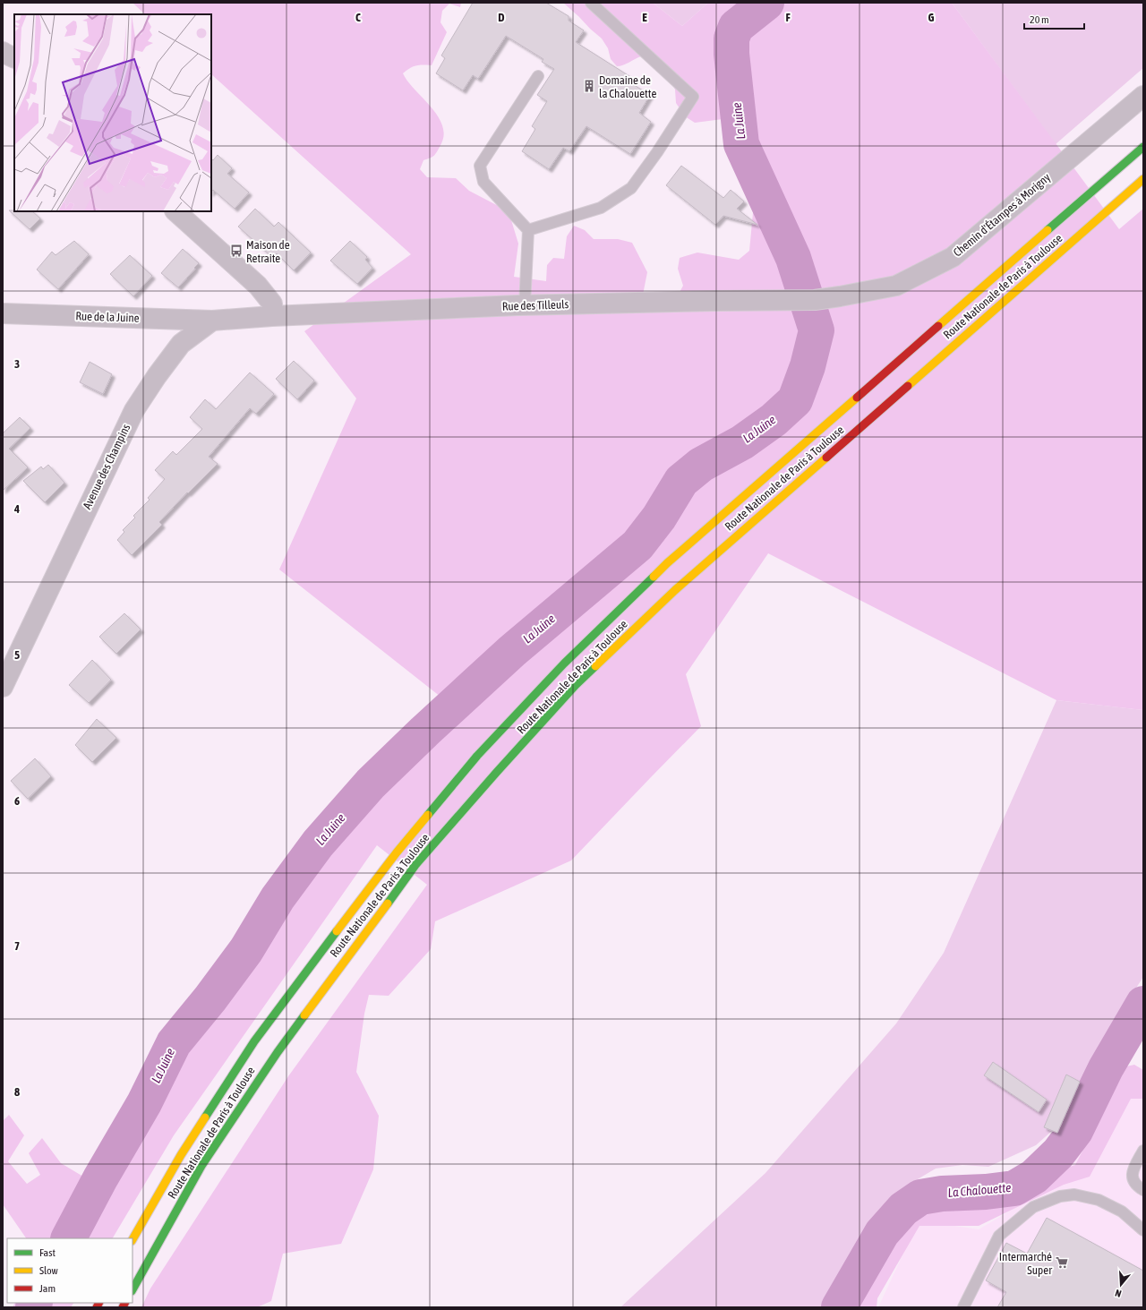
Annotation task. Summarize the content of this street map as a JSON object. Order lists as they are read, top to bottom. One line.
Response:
{"streets":{"main road":["Route Nationale de Paris à Toulouse"],"street":["Chemin d'Étampes à Morigny","Rue des Tilleuls","Rue de la Juine","Avenue des Champins"]},"crossings":[["Chemin d'Étampes à Morigny","Rue des Tilleuls"],["Rue de la Juine","Avenue des Champins"]],"water":["La Juine","La Chalouette"],"places":{"building":["Domaine de la Chalouette"],"bus stop":["Maison de Retraite"],"supermarket":["Intermarché Super"]},"legend":["Fast","Slow","Jam"],"scale_bar":"20 m","north":"bottom","grid":{"columns":["C","D","E","F","G"],"rows":["3","4","5","6","7","8"]}}
